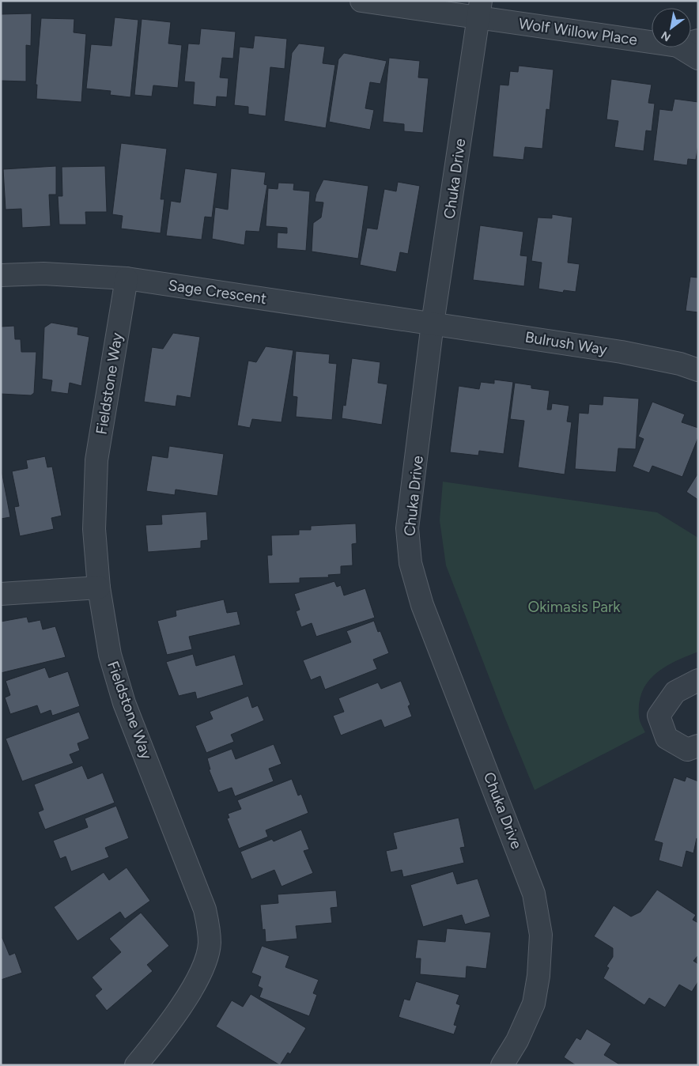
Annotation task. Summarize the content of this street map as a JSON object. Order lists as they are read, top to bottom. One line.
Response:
{"streets":{"street":["Wolf Willow Place","Chuka Drive","Sage Crescent","Bulrush Way","Fieldstone Way"]},"crossings":[["Wolf Willow Place","Chuka Drive"],["Chuka Drive","Sage Crescent"],["Chuka Drive","Bulrush Way"],["Sage Crescent","Bulrush Way"],["Sage Crescent","Fieldstone Way"]],"parks":["Okimasis Park"],"north":"bottom left"}
